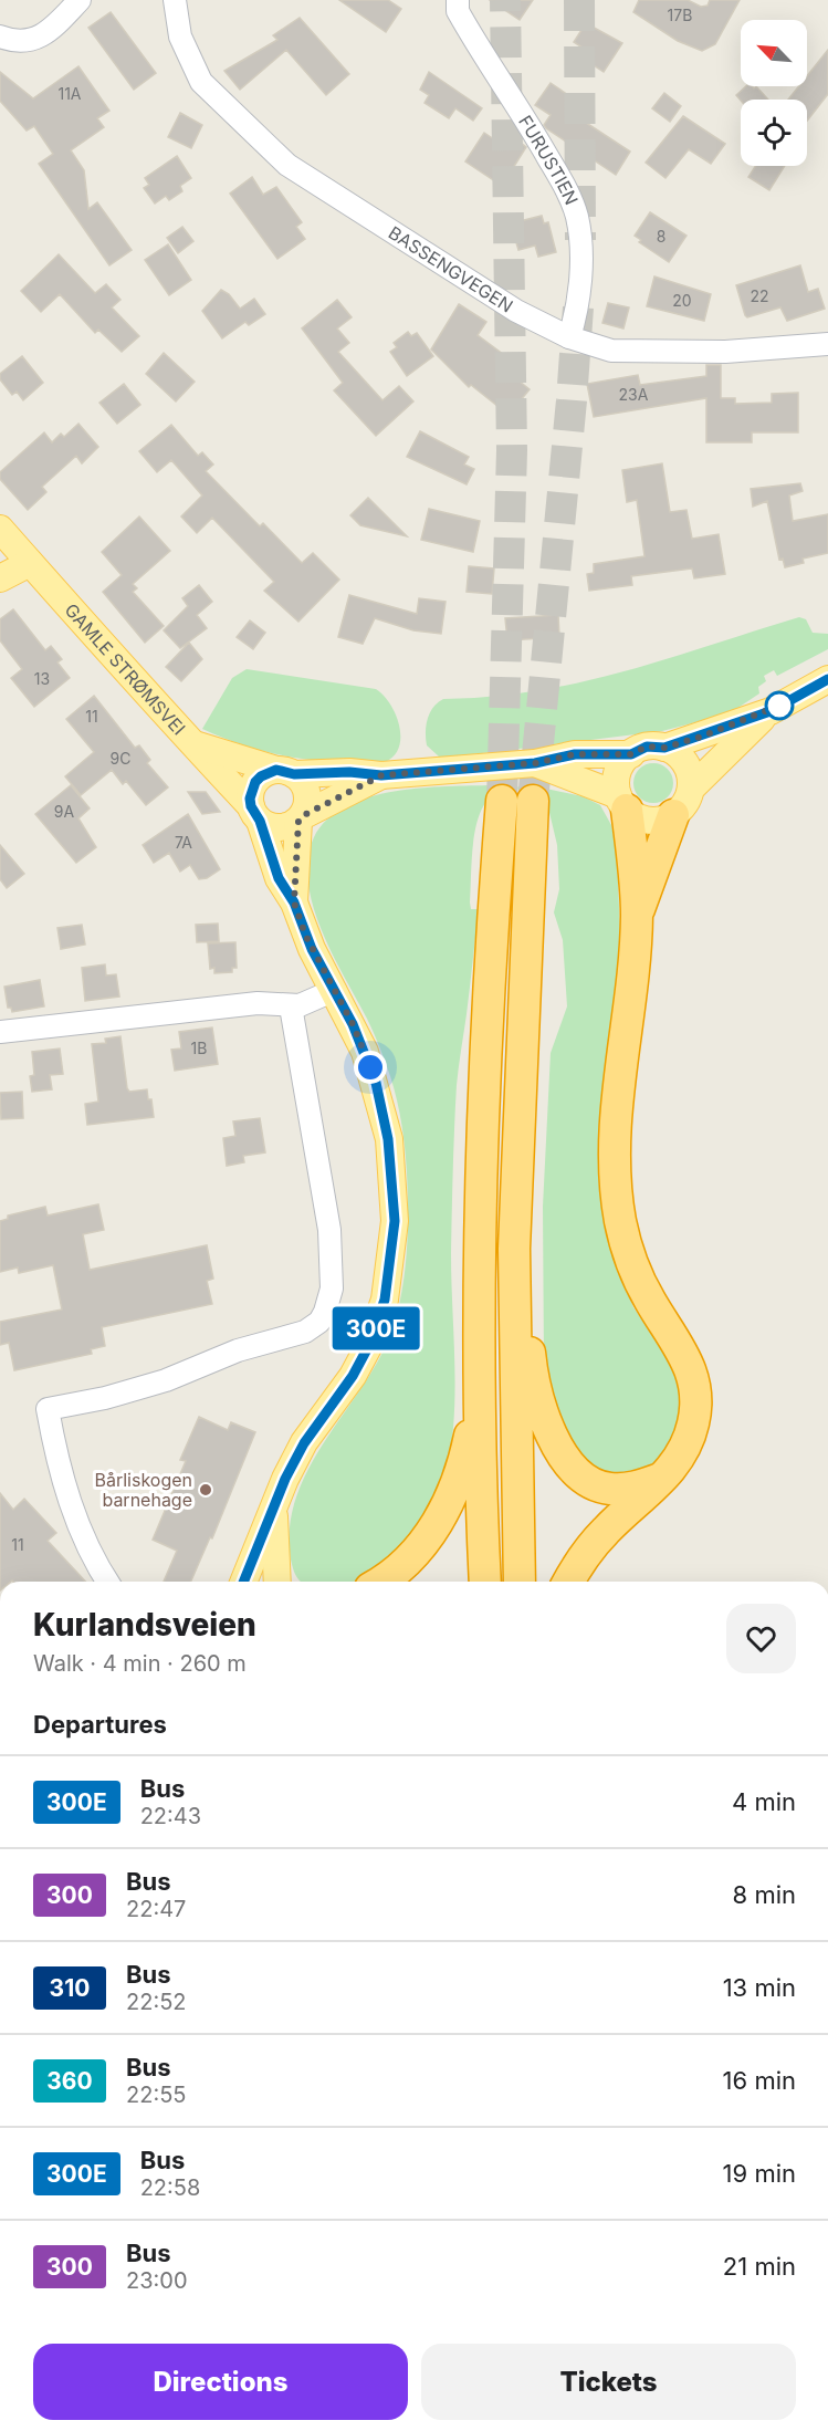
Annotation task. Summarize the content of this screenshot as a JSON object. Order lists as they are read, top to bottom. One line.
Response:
{"streets":{"main road":["GAMLE STRØMSVEI"],"street":["FURUSTIEN","BASSENGVEGEN"]},"crossings":[["FURUSTIEN","BASSENGVEGEN"]],"places":["Bårliskogen barnehage"],"lines":["bus line 300E"],"house_numbers":["17B","11A","8","22","20","23A","13","11","9C","9A","7A","1B","11"],"north":"top left","page":{"on_map":"300E","heading":[["Kurlandsveien","Walk · 4 min · 260 m"],"Departures"],"list":[{"mark":"300E","name":"Bus","note":"22:43","value":"4 min"},{"mark":"300","name":"Bus","note":"22:47","value":"8 min"},{"mark":"310","name":"Bus","note":"22:52","value":"13 min"},{"mark":"360","name":"Bus","note":"22:55","value":"16 min"},{"mark":"300E","name":"Bus","note":"22:58","value":"19 min"},{"mark":"300","name":"Bus","note":"23:00","value":"21 min"}],"buttons":["Directions","Tickets"]}}
